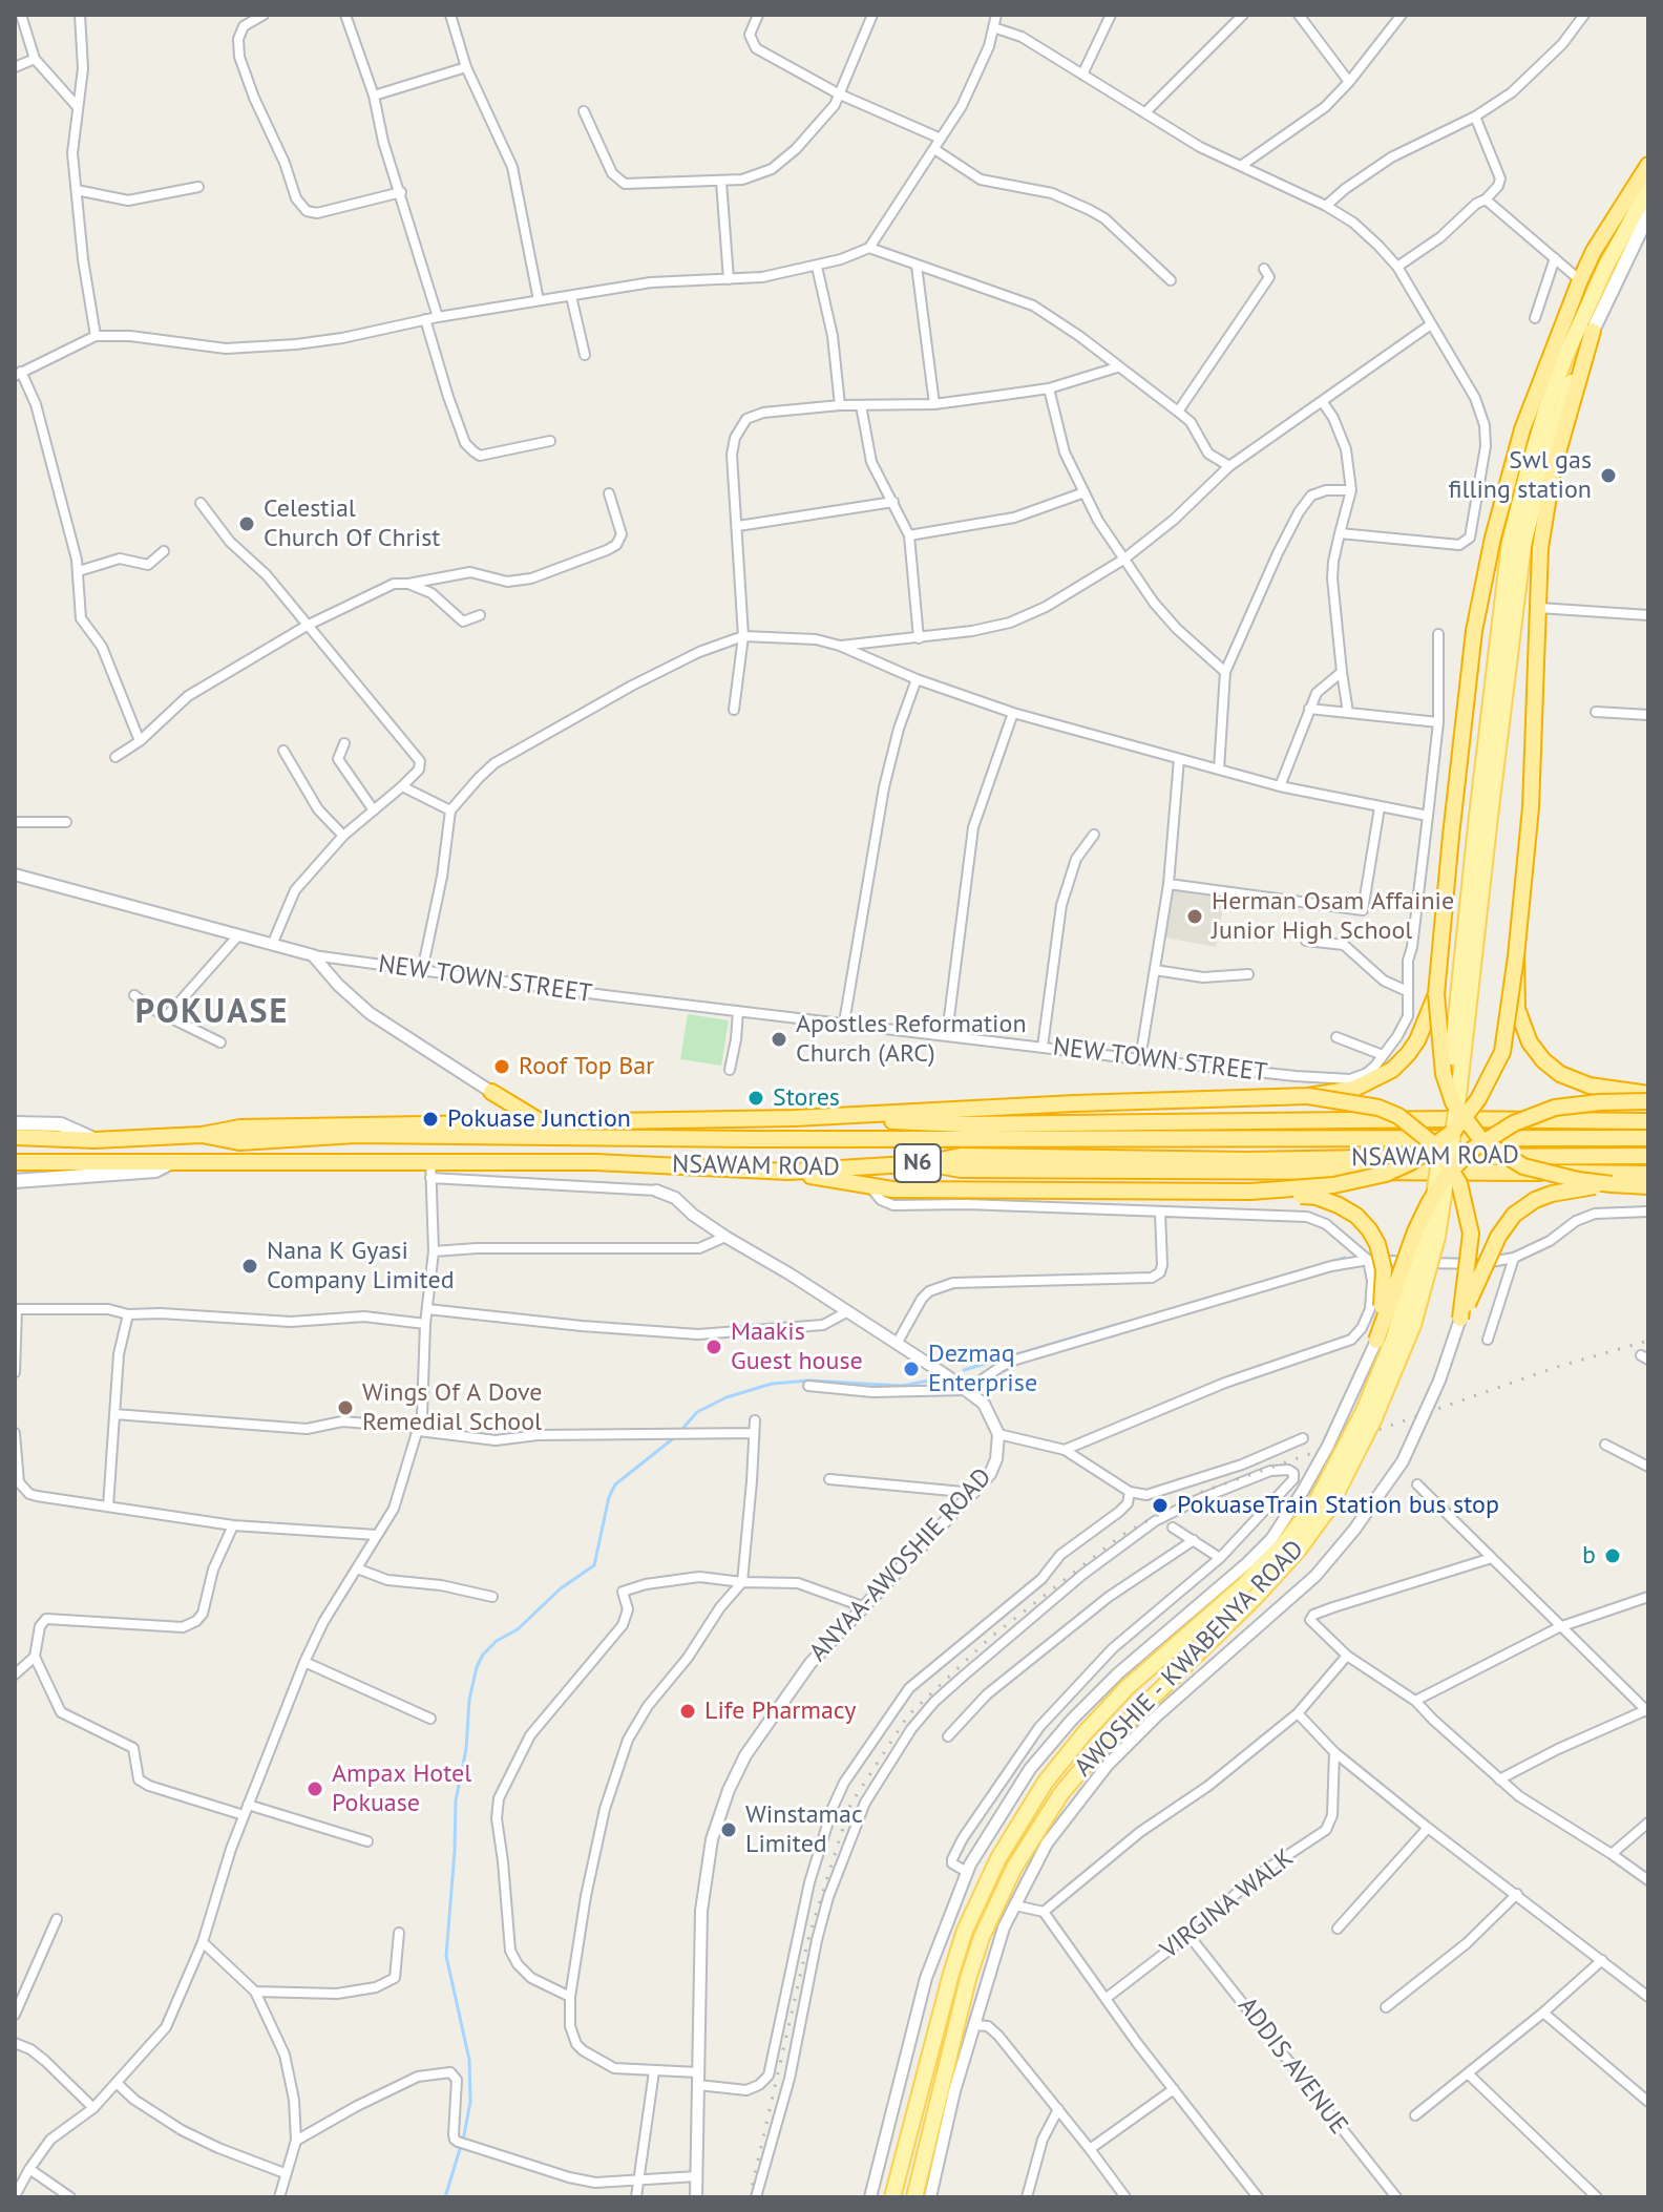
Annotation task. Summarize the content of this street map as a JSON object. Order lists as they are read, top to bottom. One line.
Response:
{"streets":{"highway":["NSAWAM ROAD","N6"],"main road":["AWOSHIE - KWABENYA ROAD"],"street":["NEW TOWN STREET","ANYAA-AWOSHIE ROAD","VIRGINA WALK","ADDIS AVENUE"]},"crossings":[["VIRGINA WALK","ADDIS AVENUE"]],"districts":["POKUASE"],"places":["Swl gas filling station","Celestial Church Of Christ","Herman Osam Affainie Junior High School","Apostles Reformation Church (ARC)","Roof Top Bar","Stores","Pokuase Junction","Nana K Gyasi Company Limited","Maakis Guest house","Dezmaq Enterprise","Wings Of A Dove Remedial School","PokuaseTrain Station bus stop","b","Life Pharmacy","Ampax Hotel Pokuase","Winstamac Limited"]}
